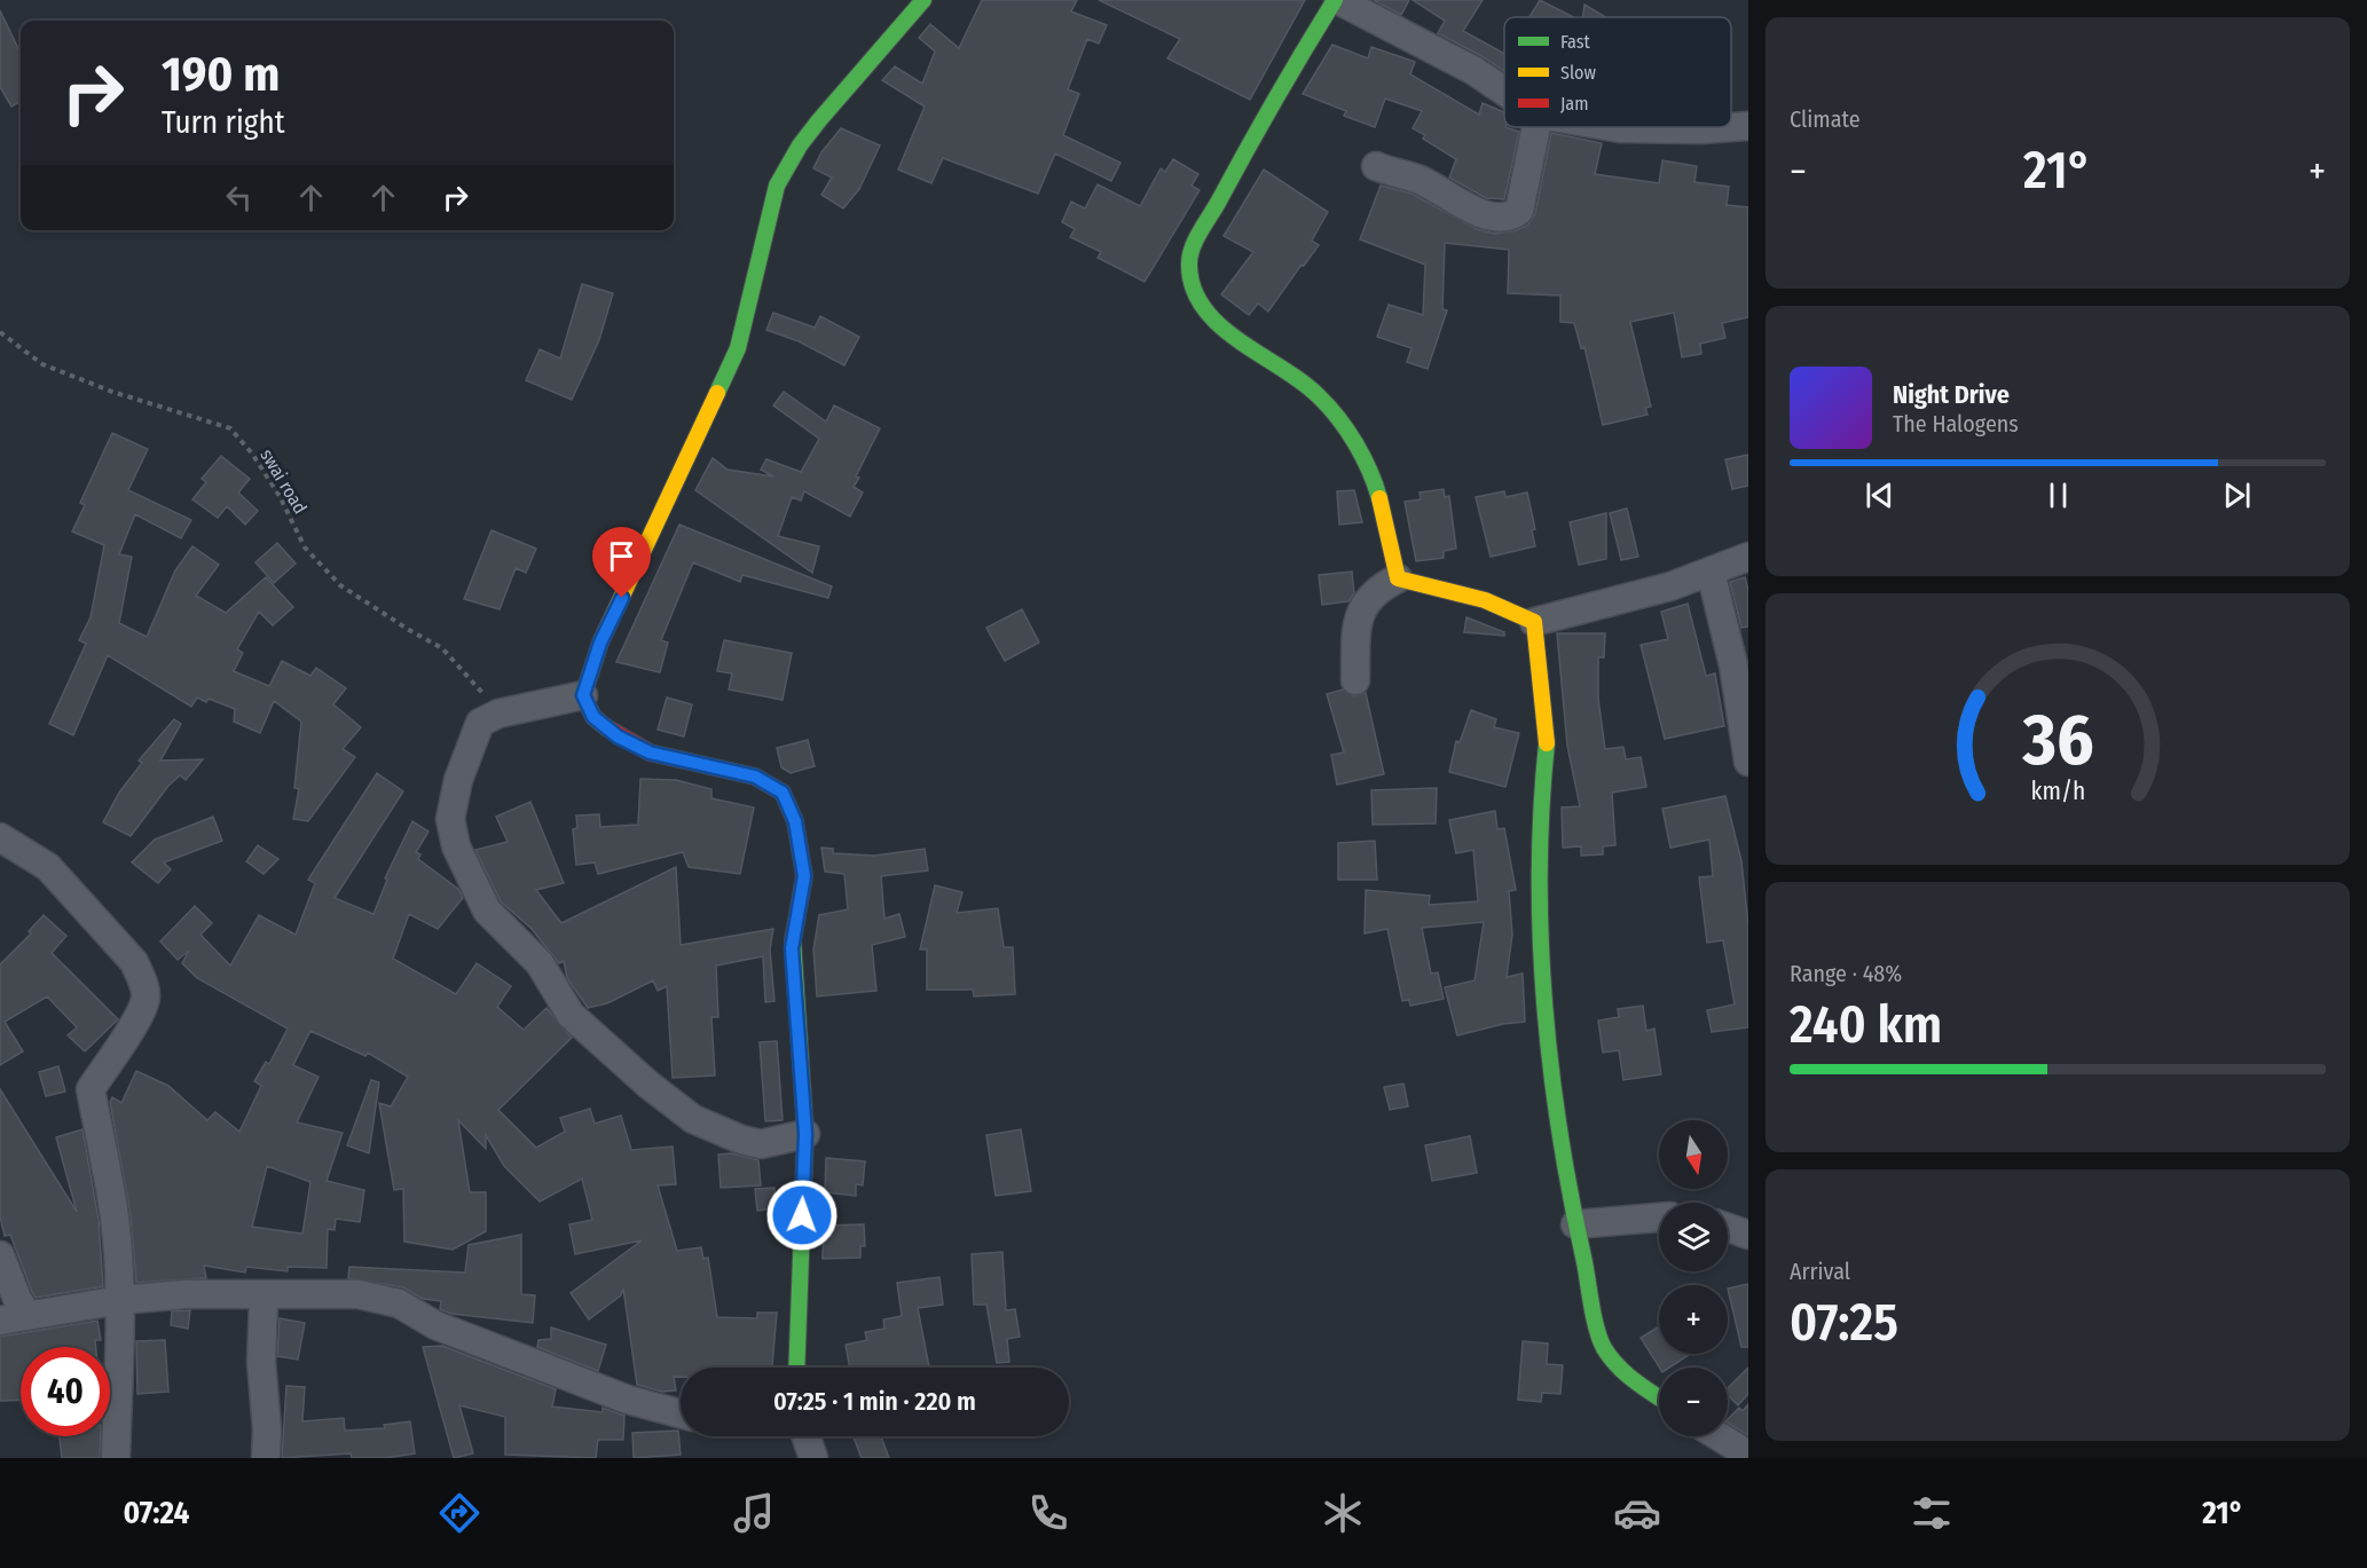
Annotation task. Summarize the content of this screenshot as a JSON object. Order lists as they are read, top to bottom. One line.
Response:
{"streets":{"path":["swai road"]},"legend":["Fast","Slow","Jam"],"north":"bottom","page":{"tile":["Climate",["Range · 48%","240 km"],["Arrival","07:25"]],"turn":["190 m","Turn right"],"heat":["−","21°","+"],"song":["Night Drive","The Halogens"],"map_buttons":["+","−"],"limit":"40","trip":"07:25 · 1 min · 220 m","tabs":["07:24","21°"],"gauge":["36","km/h"]}}
